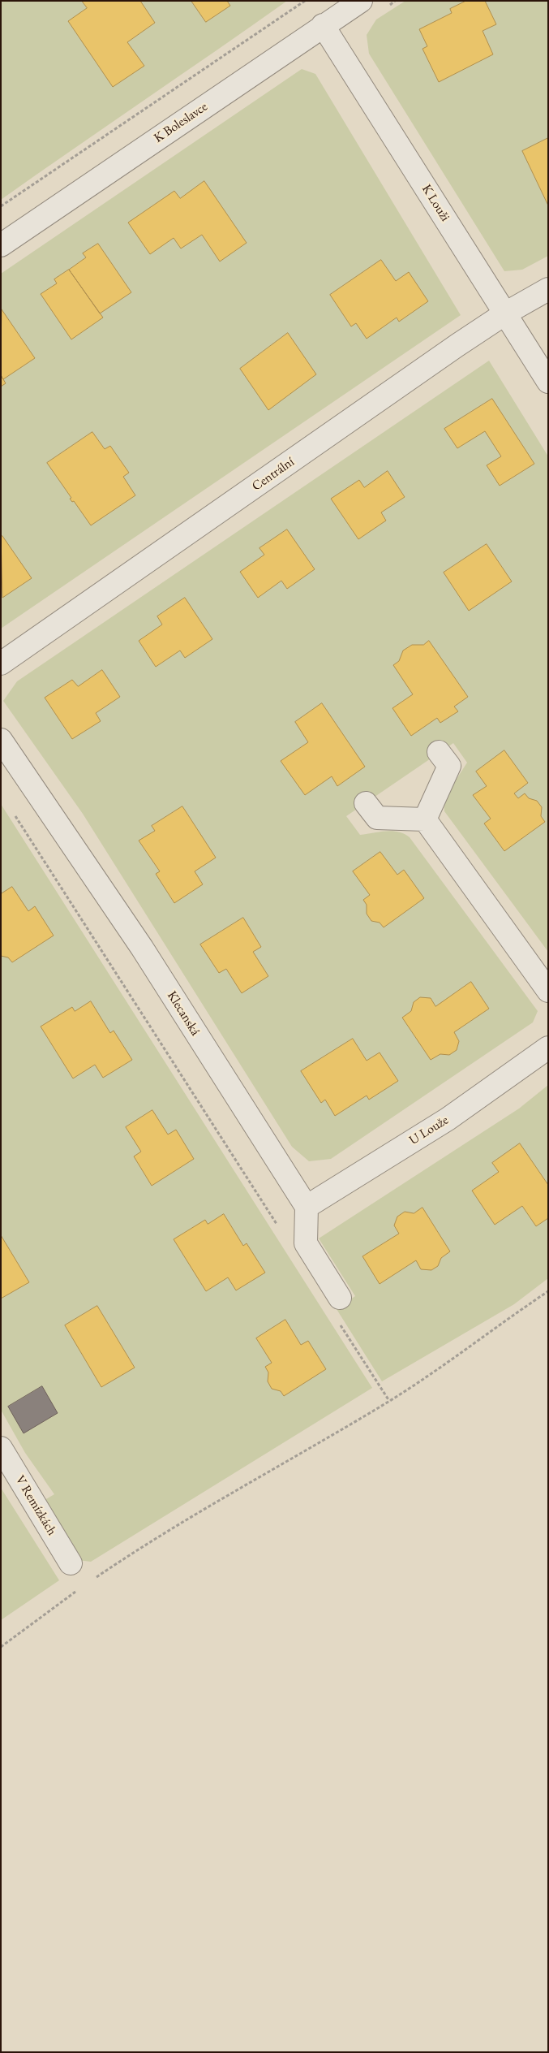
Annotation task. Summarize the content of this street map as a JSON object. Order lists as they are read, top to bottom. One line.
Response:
{"streets":{"street":["K Boleslavce","K Louži","Centrální","Klecanská","U Louže","V Remízkách"]},"crossings":[["K Boleslavce","K Louži"],["K Louži","Centrální"],["Klecanská","U Louže"]]}
